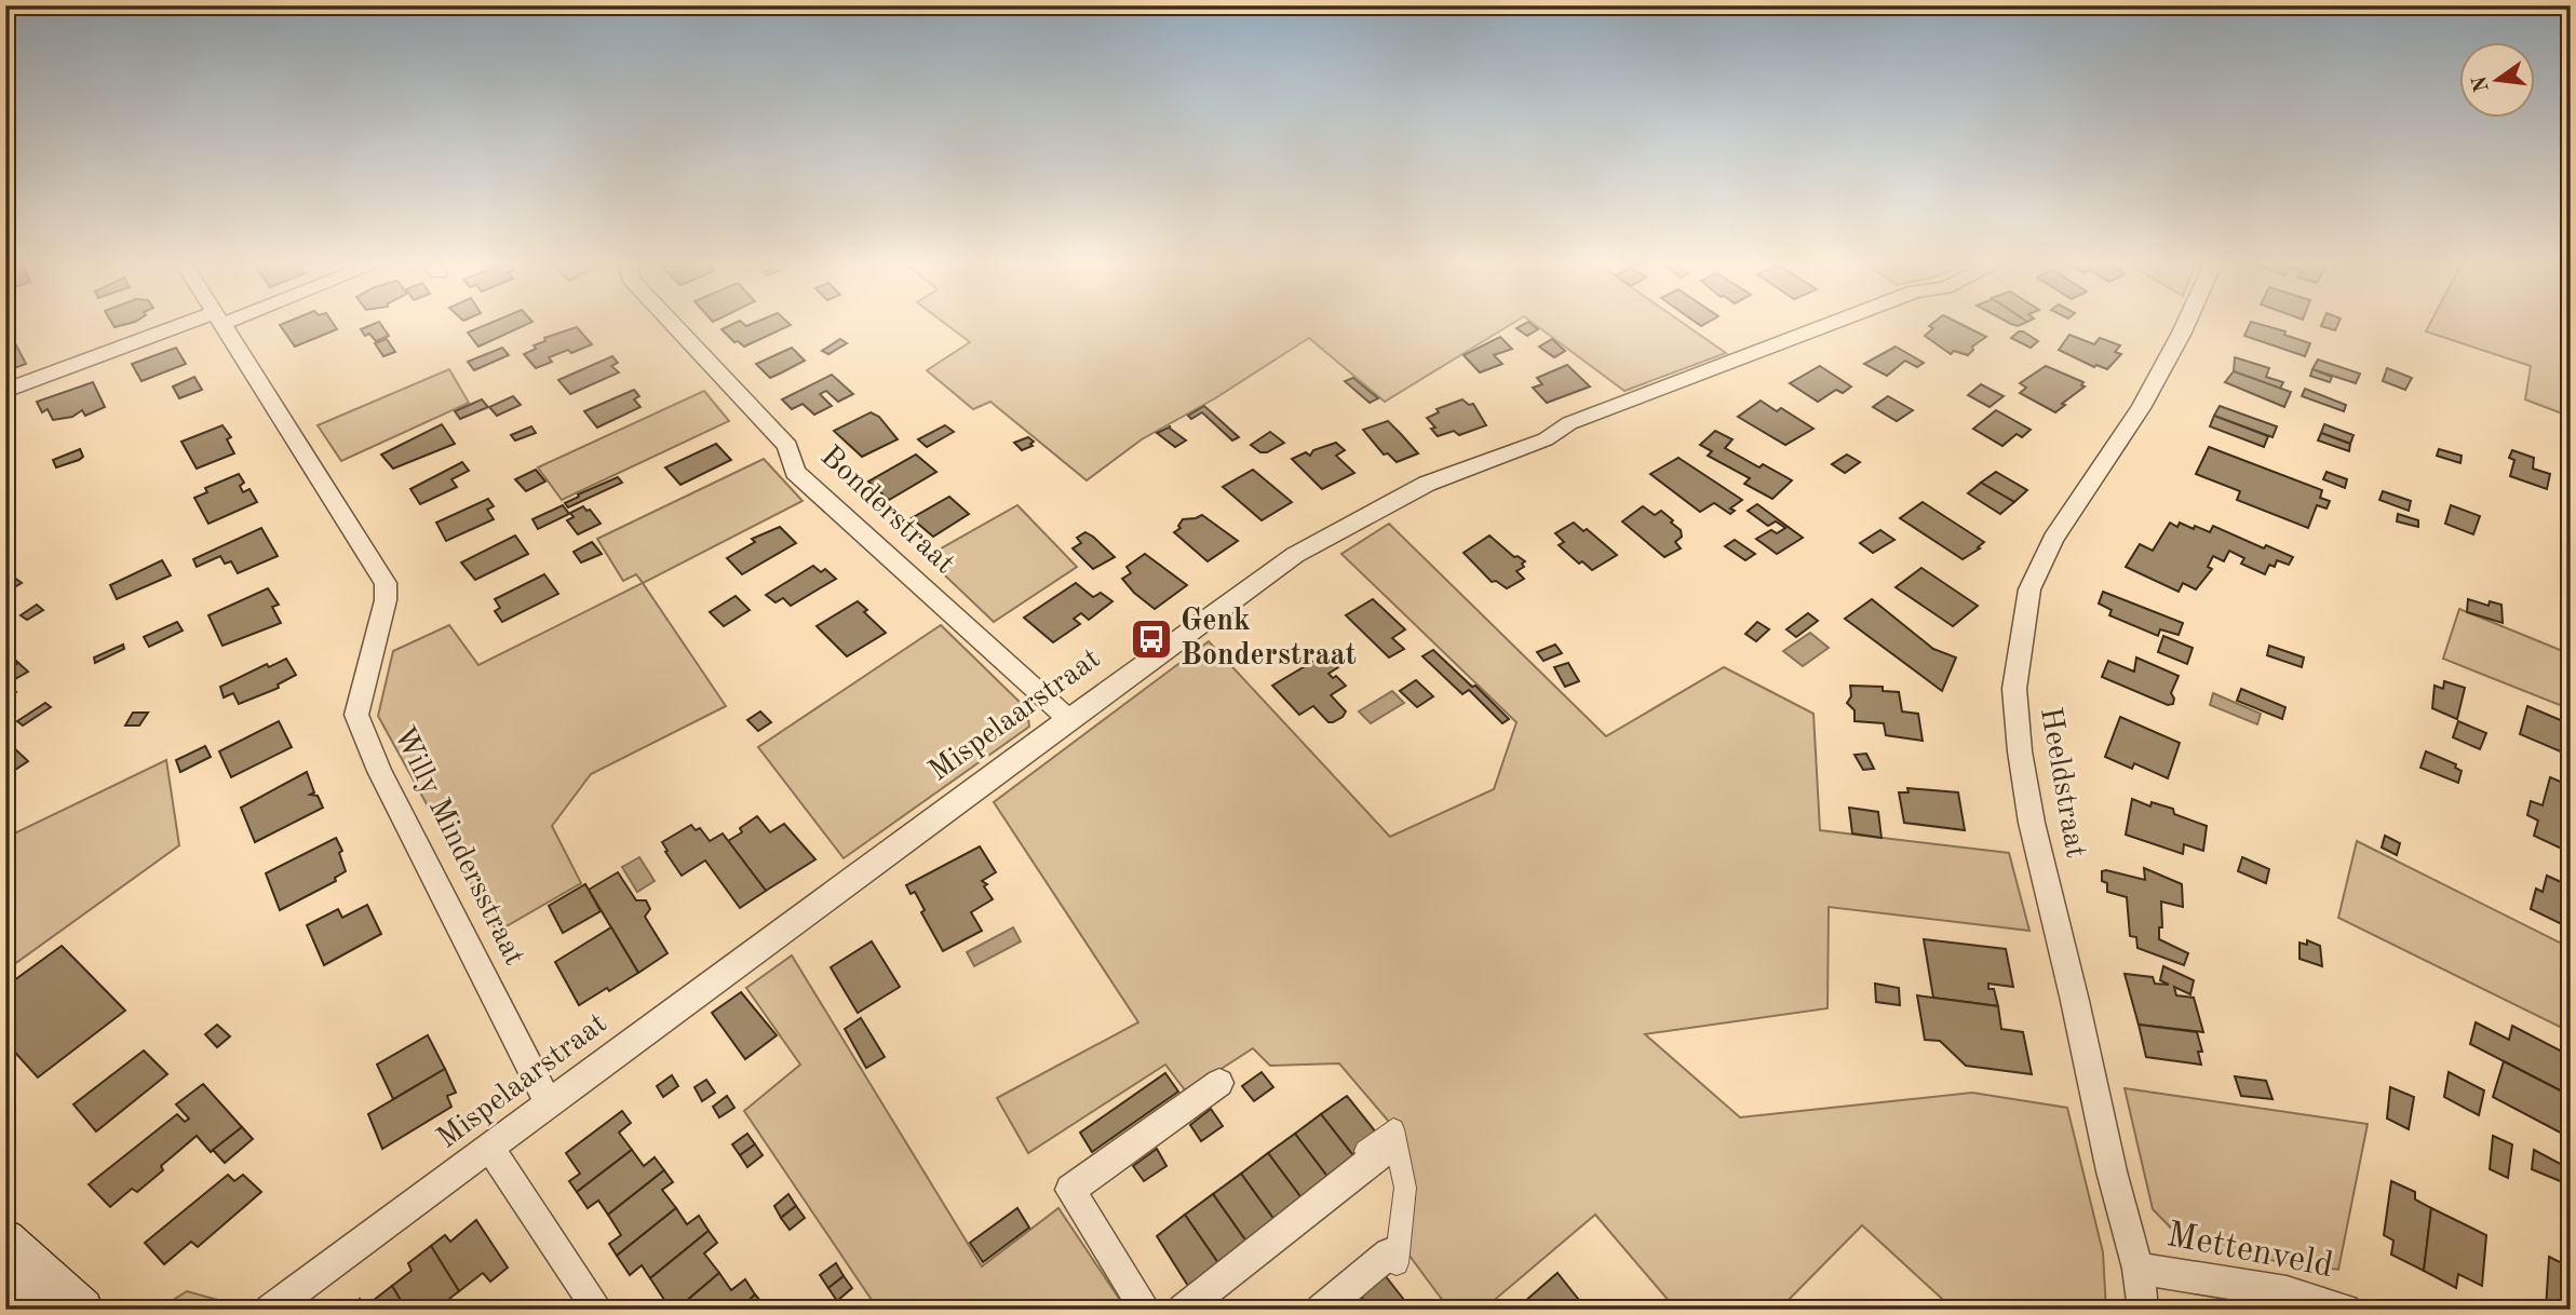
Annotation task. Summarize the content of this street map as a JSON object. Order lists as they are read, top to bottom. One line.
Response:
{"streets":{"street":["Bonderstraat","Mispelaarstraat","Heeldstraat","Willy Mindersstraat","Mettenveld"]},"crossings":[["Bonderstraat","Mispelaarstraat"],["Mispelaarstraat","Willy Mindersstraat"],["Heeldstraat","Mettenveld"]],"places":{"bus stop":["Genk Bonderstraat"]},"north":"left"}
